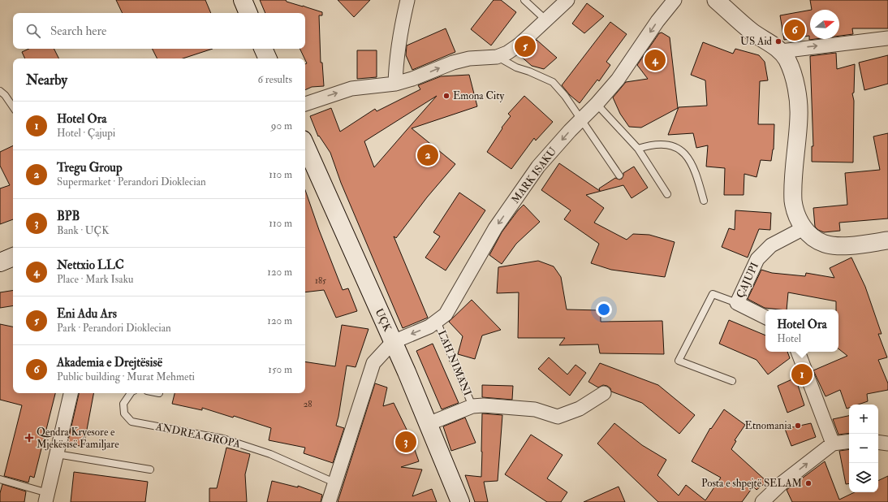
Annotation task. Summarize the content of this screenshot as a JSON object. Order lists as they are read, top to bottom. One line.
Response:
{"streets":{"main road":["UÇK"],"street":["MARK ISAKU","ÇAJUPI","LAH NIMANI"],"lane":["ANDREA GROPA"]},"crossings":[["MARK ISAKU","UÇK"],["MARK ISAKU","LAH NIMANI"],["UÇK","LAH NIMANI"]],"one_way":["MARK ISAKU"],"places":{"other":["US Aid","Emona City","Etnomania","Posta e shpejtë SELAM"],"health":["Qendra Kryesore e Mjekësisë Familjare"]},"house_numbers":["185","28"],"north":"right","page":{"search":"Search here","pins":["6","5","4","2","1","3"],"heading":["Nearby","6 results"],"list":[{"mark":"1","name":"Hotel Ora","note":"Hotel · Çajupi","value":"90 m"},{"mark":"2","name":"Tregu Group","note":"Supermarket · Perandori Dioklecian","value":"110 m"},{"mark":"3","name":"BPB","note":"Bank · UÇK","value":"110 m"},{"mark":"4","name":"Nettxio LLC","note":"Place · Mark Isaku","value":"120 m"},{"mark":"5","name":"Eni Adu Ars","note":"Park · Perandori Dioklecian","value":"120 m"},{"mark":"6","name":"Akademia e Drejtësisë","note":"Public building · Murat Mehmeti","value":"150 m"}],"popup":["Hotel Ora","Hotel"],"map_buttons":["+","−"]}}
